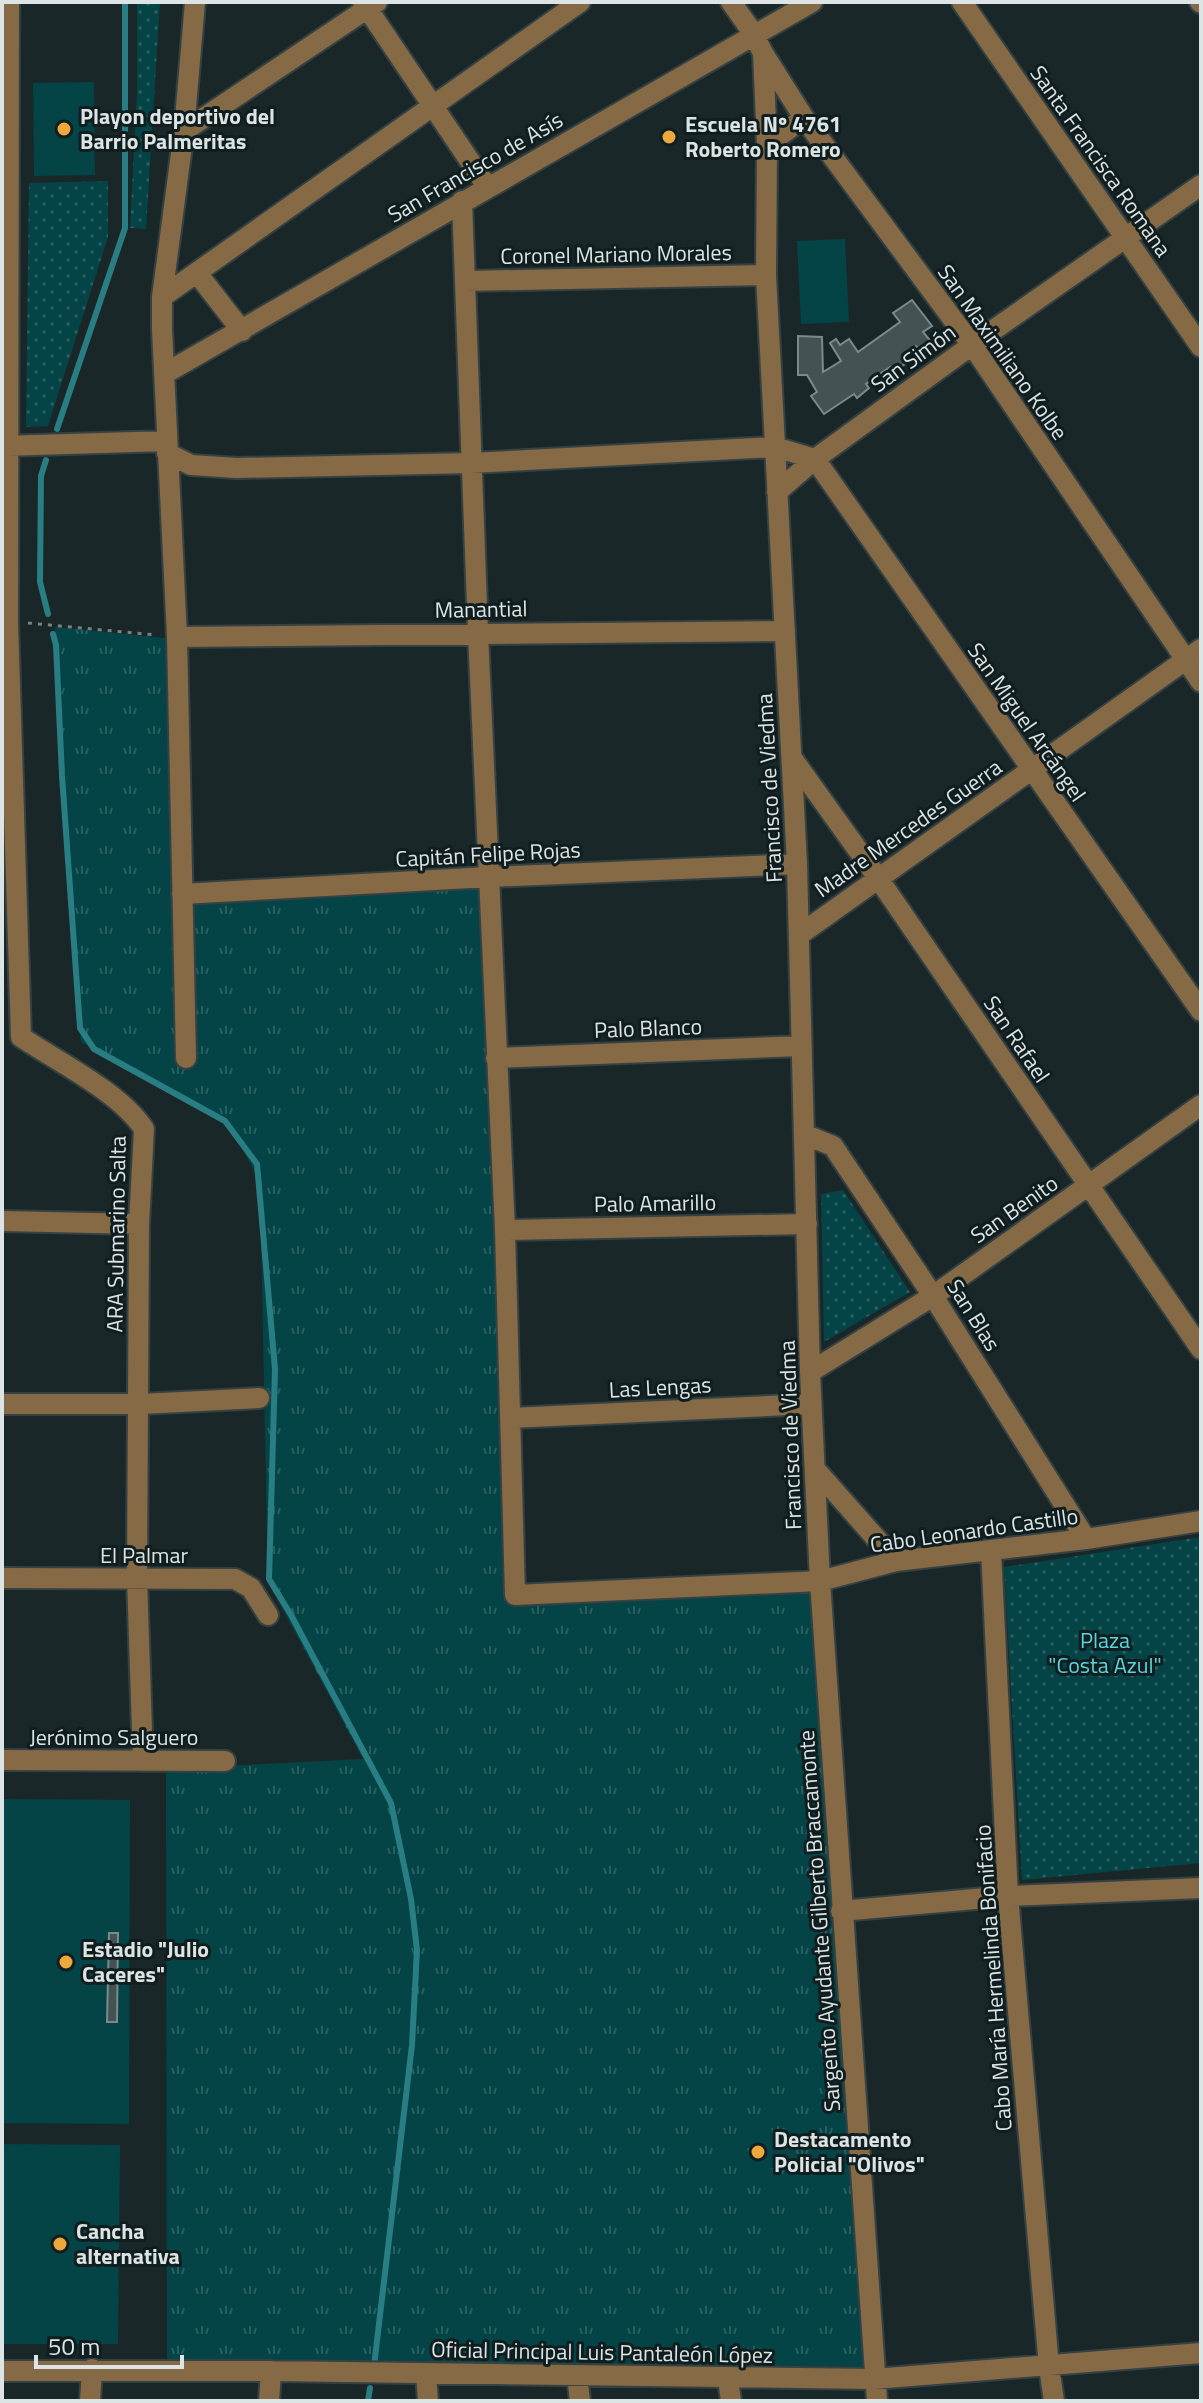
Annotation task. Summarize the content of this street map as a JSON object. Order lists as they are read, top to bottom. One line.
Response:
{"streets":{"street":["Santa Francisca Romana","San Francisco de Asís","Coronel Mariano Morales","San Maximiliano Kolbe","San Simón","Manantial","San Miguel Arcángel","Francisco de Viedma","Madre Mercedes Guerra","Capitán Felipe Rojas","Palo Blanco","San Rafael","Palo Amarillo","San Benito","ARA Submarino Salta","San Blas","Las Lengas","Cabo Leonardo Castillo","El Palmar","Jerónimo Salguero","Sargento Ayudante Gilberto Braccamonte","Cabo María Hermelinda Bonifacio","Oficial Principal Luis Pantaleón López"]},"crossings":[["Santa Francisca Romana","San Simón"],["San Francisco de Asís","Francisco de Viedma"],["Coronel Mariano Morales","Francisco de Viedma"],["San Maximiliano Kolbe","San Simón"],["San Maximiliano Kolbe","Francisco de Viedma"],["San Maximiliano Kolbe","Madre Mercedes Guerra"],["San Simón","San Miguel Arcángel"],["San Simón","Francisco de Viedma"],["Manantial","Francisco de Viedma"],["San Miguel Arcángel","Madre Mercedes Guerra"],["Francisco de Viedma","Madre Mercedes Guerra"],["Francisco de Viedma","Capitán Felipe Rojas"],["Francisco de Viedma","Palo Blanco"],["Francisco de Viedma","San Rafael"],["Francisco de Viedma","Palo Amarillo"],["Francisco de Viedma","San Benito"],["Francisco de Viedma","San Blas"],["Francisco de Viedma","Las Lengas"],["Francisco de Viedma","Cabo Leonardo Castillo"],["Francisco de Viedma","Sargento Ayudante Gilberto Braccamonte"],["Madre Mercedes Guerra","San Rafael"],["San Rafael","San Benito"],["San Benito","San Blas"],["ARA Submarino Salta","El Palmar"],["ARA Submarino Salta","Jerónimo Salguero"],["San Blas","Cabo Leonardo Castillo"],["Las Lengas","Cabo Leonardo Castillo"],["Cabo Leonardo Castillo","Sargento Ayudante Gilberto Braccamonte"],["Cabo Leonardo Castillo","Cabo María Hermelinda Bonifacio"],["Sargento Ayudante Gilberto Braccamonte","Oficial Principal Luis Pantaleón López"],["Cabo María Hermelinda Bonifacio","Oficial Principal Luis Pantaleón López"]],"parks":["Plaza \"Costa Azul\""],"places":["Playon deportivo del Barrio Palmeritas","Escuela Nº 4761 Roberto Romero","Estadio \"Julio Caceres\"","Destacamento Policial \"Olivos\"","Cancha alternativa"],"scale_bar":"50 m"}
